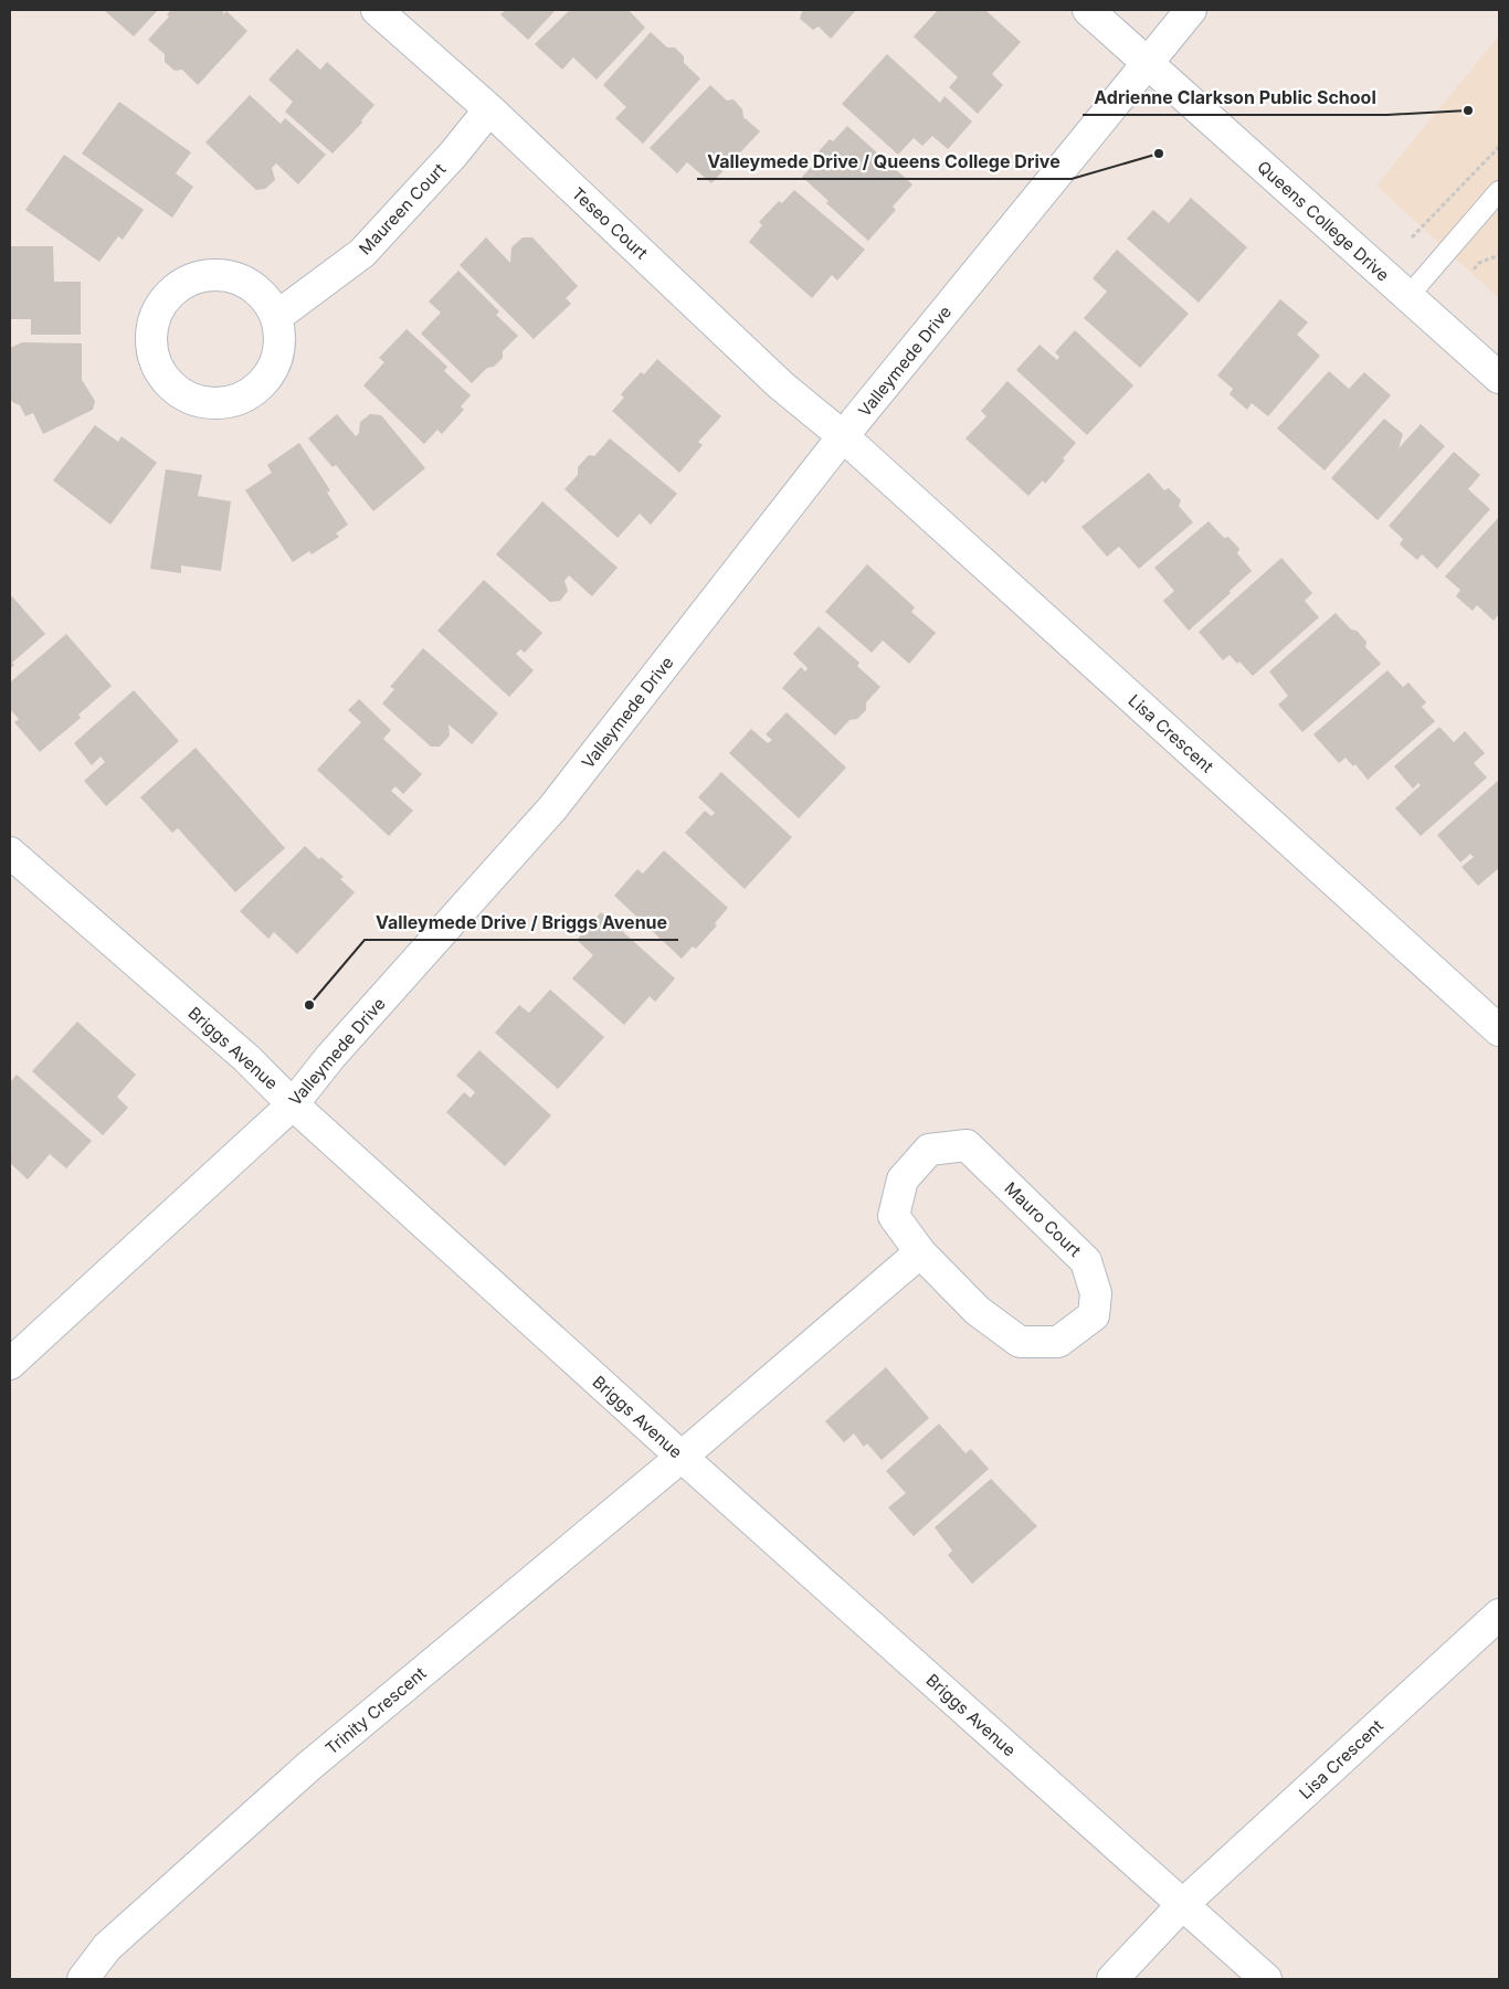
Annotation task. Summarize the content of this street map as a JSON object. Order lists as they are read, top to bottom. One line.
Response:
{"streets":{"street":["Maureen Court","Queens College Drive","Teseo Court","Valleymede Drive","Lisa Crescent","Briggs Avenue","Mauro Court","Trinity Crescent"]},"crossings":[["Maureen Court","Teseo Court"],["Queens College Drive","Valleymede Drive"],["Teseo Court","Valleymede Drive"],["Teseo Court","Lisa Crescent"],["Valleymede Drive","Lisa Crescent"],["Valleymede Drive","Briggs Avenue"],["Lisa Crescent","Briggs Avenue"],["Briggs Avenue","Trinity Crescent"]],"places":["Adrienne Clarkson Public School","Valleymede Drive / Queens College Drive","Valleymede Drive / Briggs Avenue"]}
